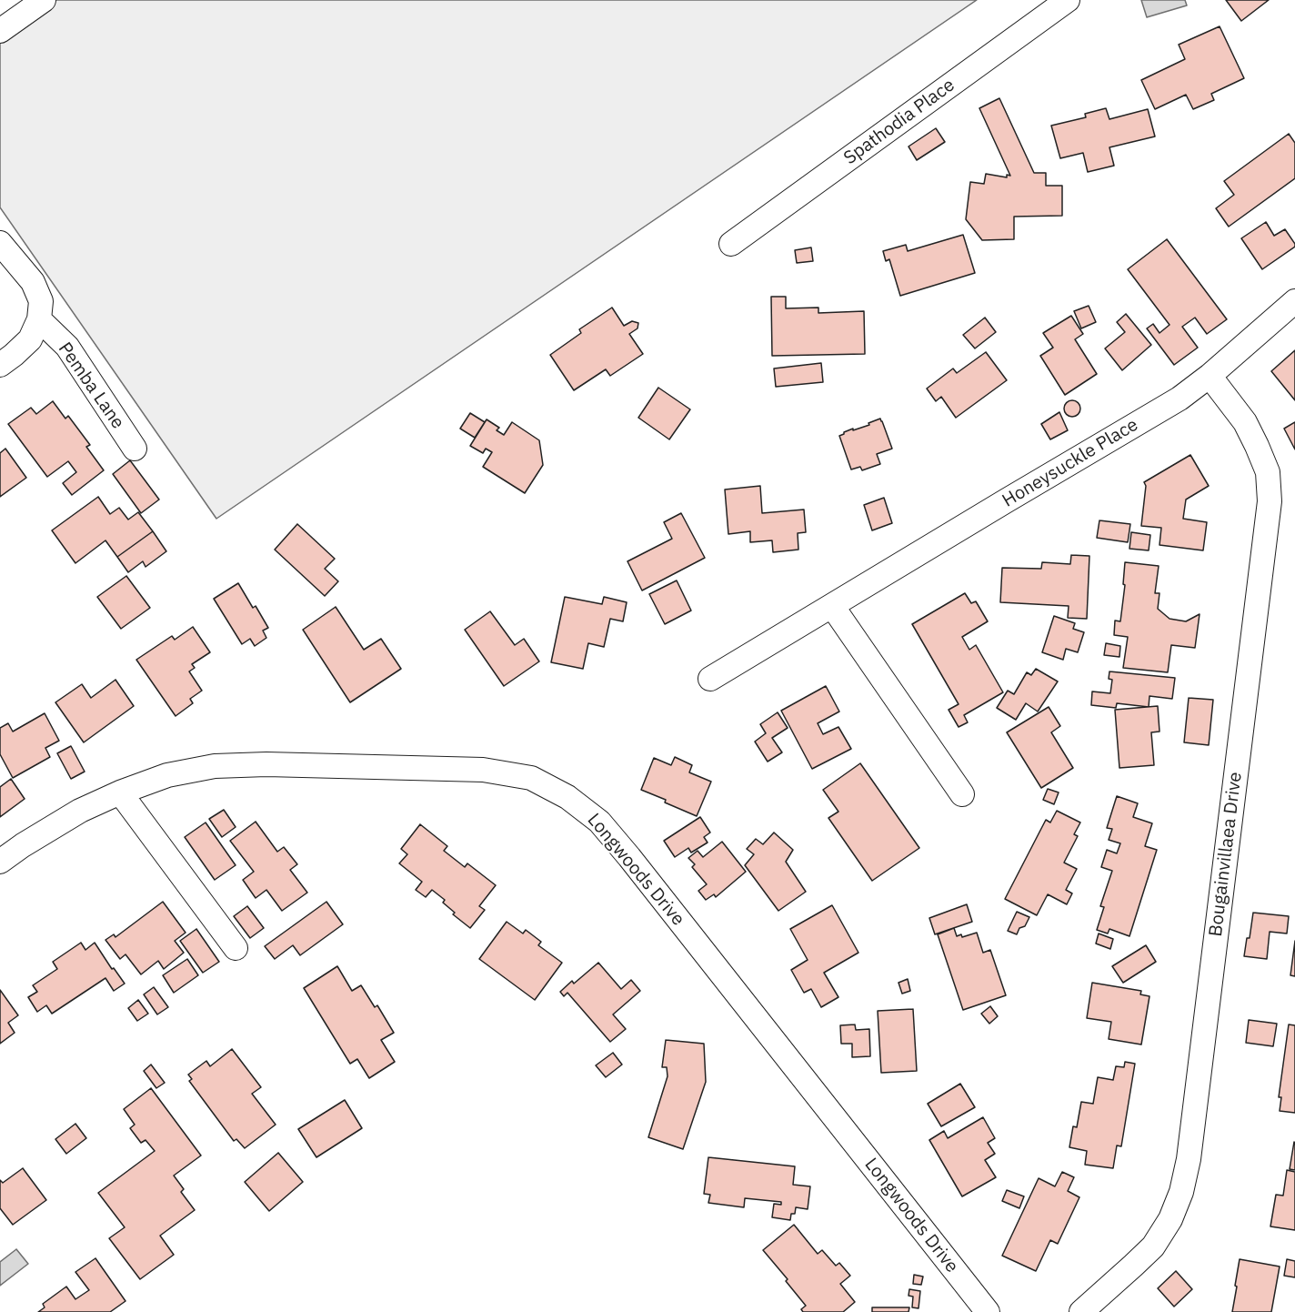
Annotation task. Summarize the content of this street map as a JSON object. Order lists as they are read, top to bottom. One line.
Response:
{"streets":{"street":["Spathodia Place","Pemba Lane","Honeysuckle Place","Bougainvillaea Drive","Longwoods Drive"]},"crossings":[["Honeysuckle Place","Bougainvillaea Drive"]]}
